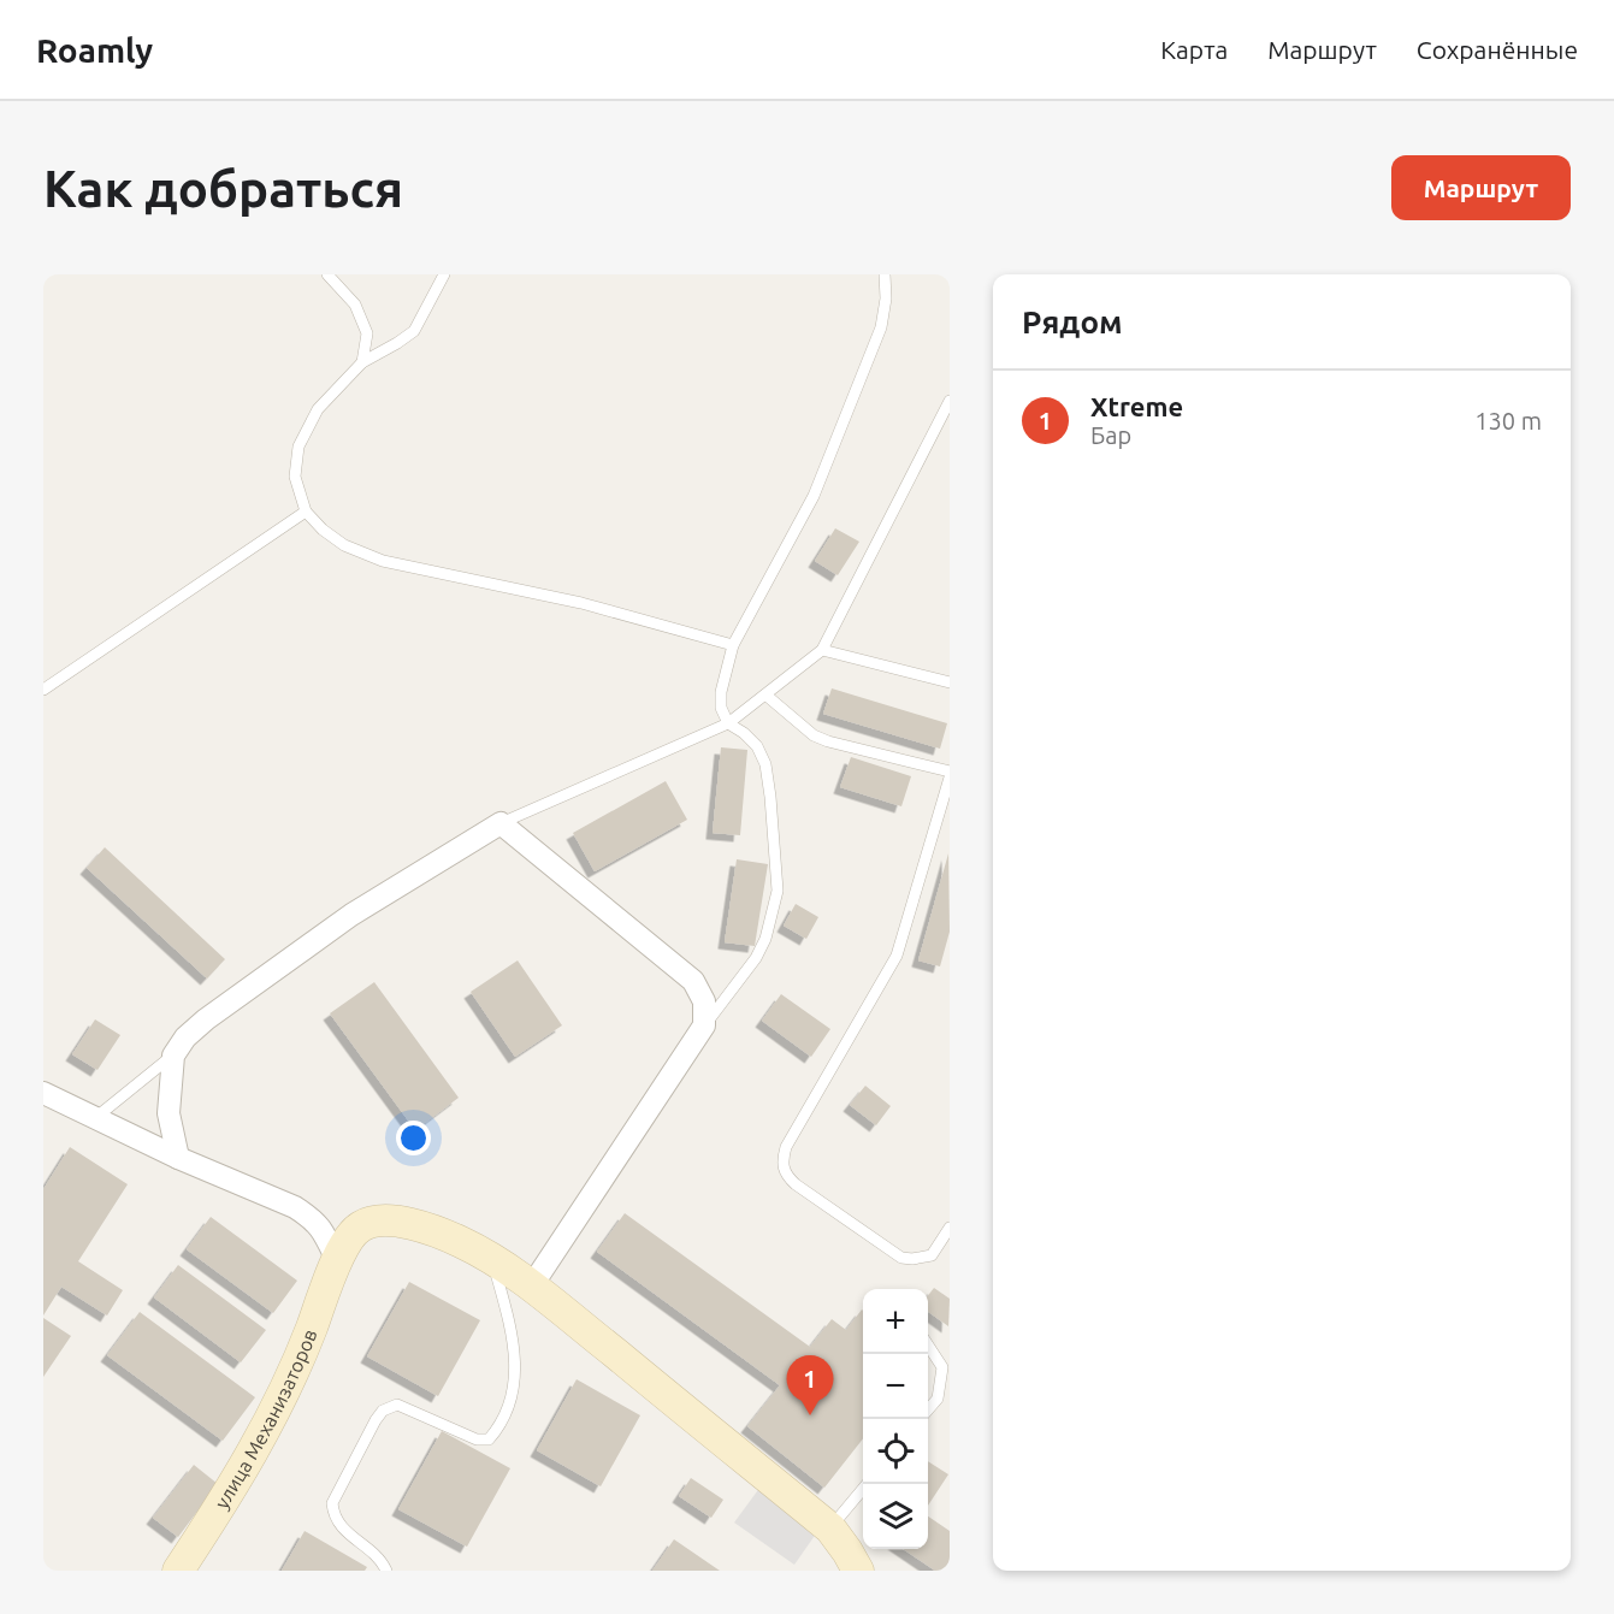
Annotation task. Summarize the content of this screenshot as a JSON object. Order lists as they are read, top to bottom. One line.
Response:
{"streets":{"street":["улица Механизаторов"]},"page":{"header":"Roamly","nav":["Карта","Маршрут","Сохранённые"],"buttons":"Маршрут","title":"Как добраться","heading":"Рядом","list":[{"mark":"1","name":"Xtreme","note":"Бар","value":"130 m"}],"map_buttons":["+","−"],"pins":"1"}}
